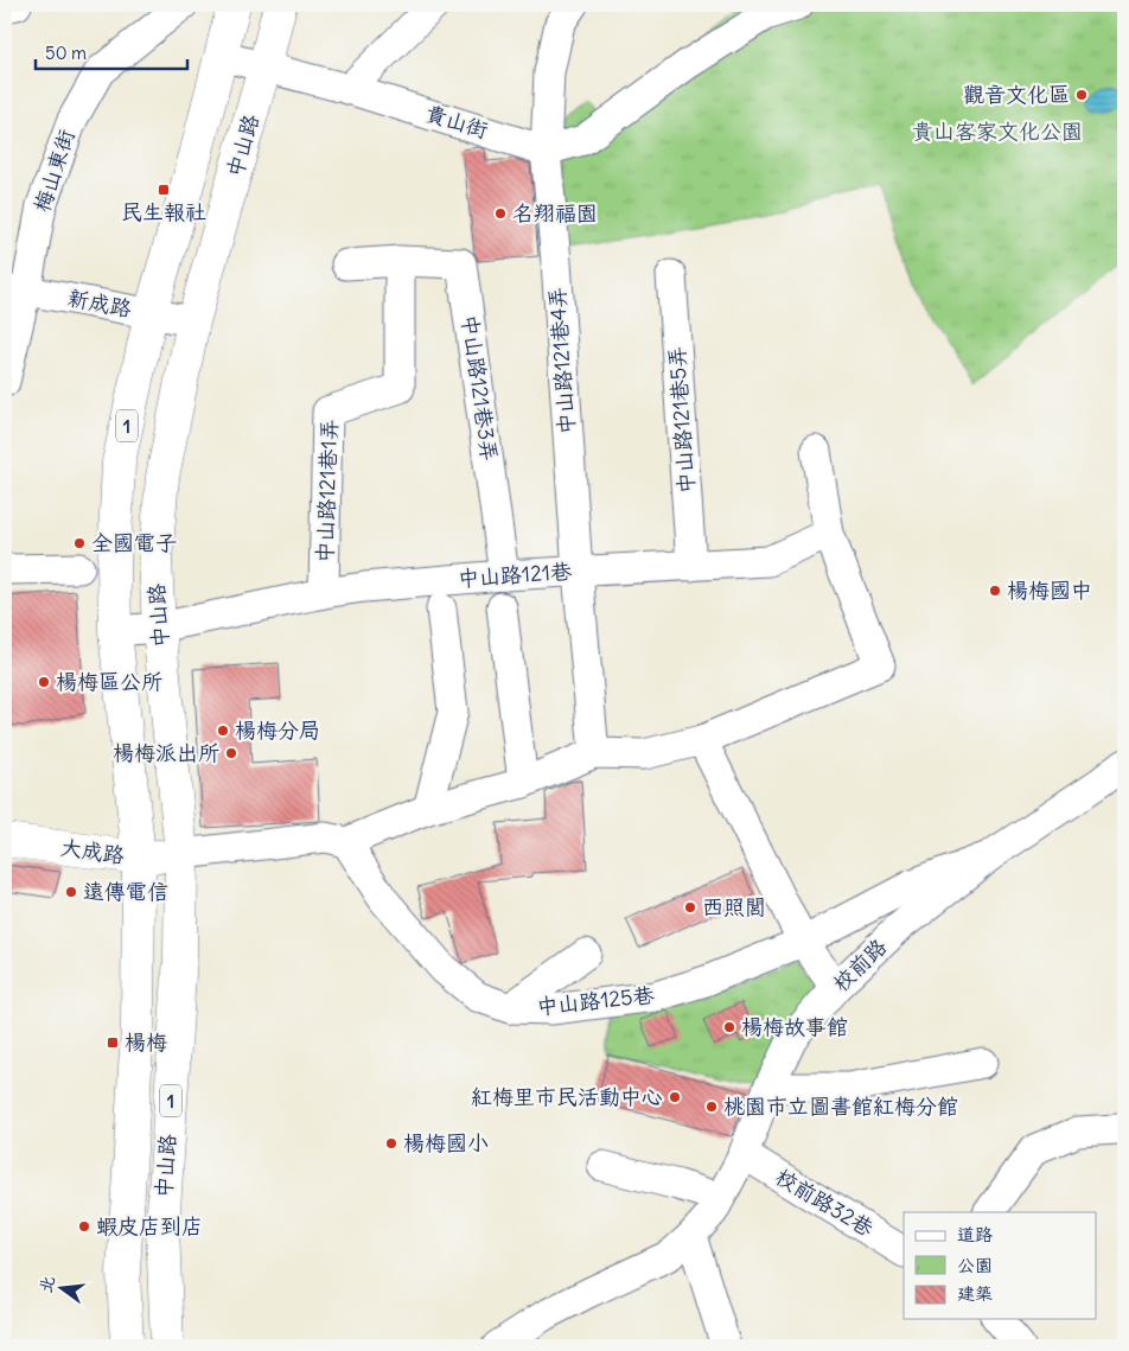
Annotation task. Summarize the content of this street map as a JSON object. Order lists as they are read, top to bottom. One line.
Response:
{"streets":{"main road":["中山路","1","大成路"],"street":["貴山街","梅山東街","新成路","中山路121巷4弄","中山路121巷3弄","中山路121巷5弄","中山路121巷1弄","中山路121巷","校前路","中山路125巷","校前路32巷"]},"crossings":[["貴山街","中山路"],["貴山街","中山路121巷4弄"],["中山路","新成路"],["中山路","中山路121巷"],["中山路","大成路"],["梅山東街","新成路"],["中山路121巷4弄","中山路121巷"],["中山路121巷3弄","中山路121巷1弄"],["中山路121巷3弄","中山路121巷"],["中山路121巷5弄","中山路121巷"],["中山路121巷1弄","中山路121巷"],["校前路","中山路125巷"],["校前路","校前路32巷"]],"parks":["貴山客家文化公園"],"places":{"other":["觀音文化區","名翔福園","全國電子","楊梅國中","楊梅區公所","楊梅分局","楊梅派出所","遠傳電信","西照閭","楊梅故事館","紅梅里市民活動中心","桃園市立圖書館紅梅分館","楊梅國小","蝦皮店到店"],"transit":["民生報社","楊梅"]},"legend":["道路","公園","建築"],"scale_bar":"50 m","north":"left"}
